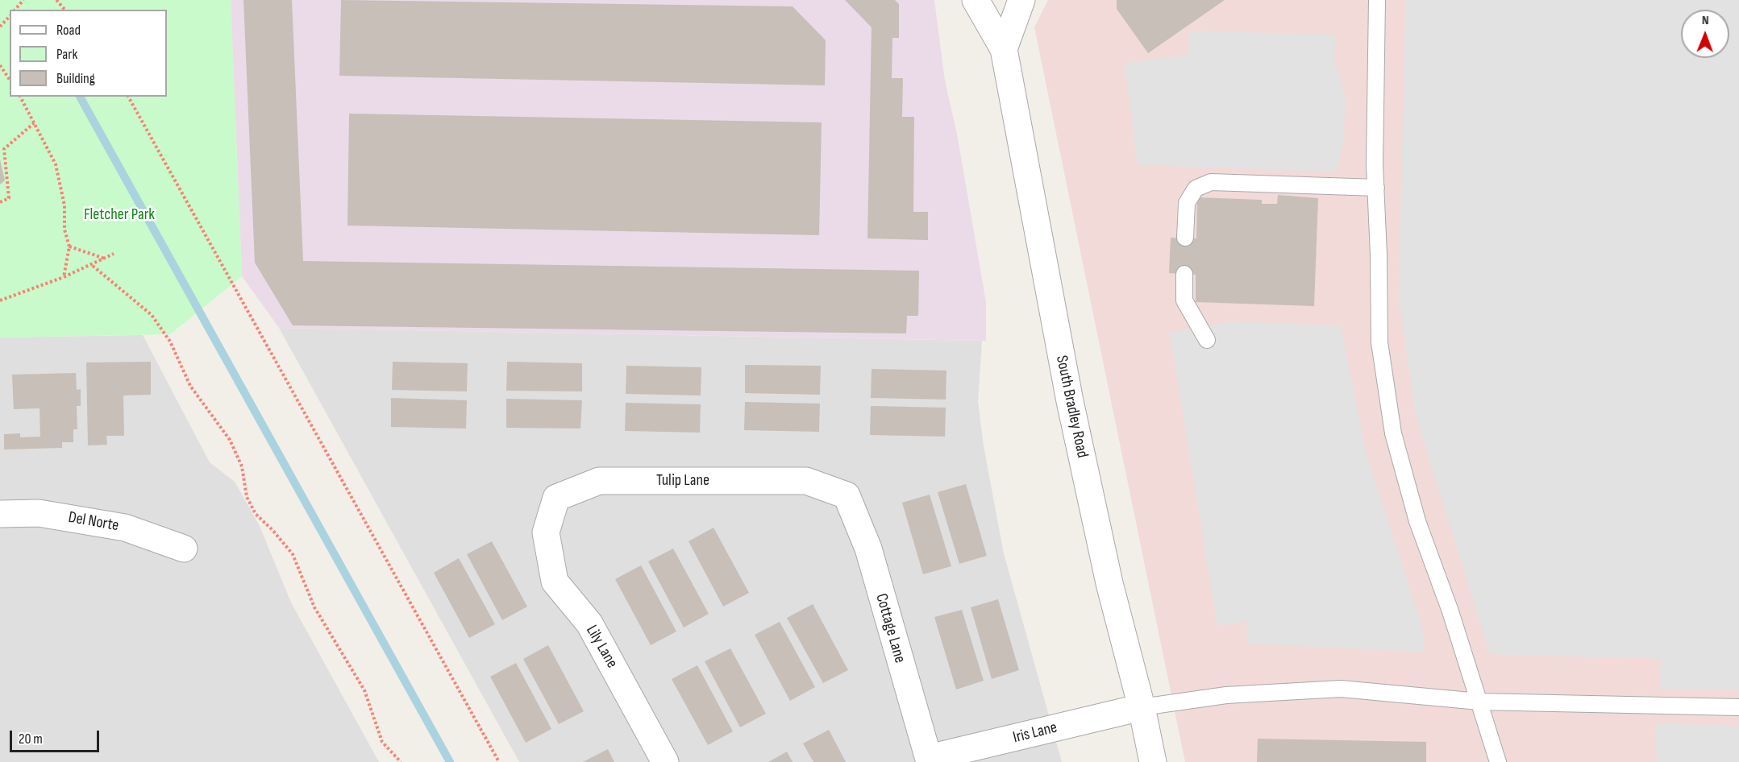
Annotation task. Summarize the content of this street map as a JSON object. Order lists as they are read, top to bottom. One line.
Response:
{"streets":{"street":["South Bradley Road","Tulip Lane","Del Norte","Cottage Lane","Lily Lane","Iris Lane"]},"crossings":[["South Bradley Road","Iris Lane"],["Tulip Lane","Cottage Lane"],["Tulip Lane","Lily Lane"],["Cottage Lane","Iris Lane"]],"parks":["Fletcher Park"],"legend":["Road","Park","Building"],"scale_bar":"20 m","north":"top"}
